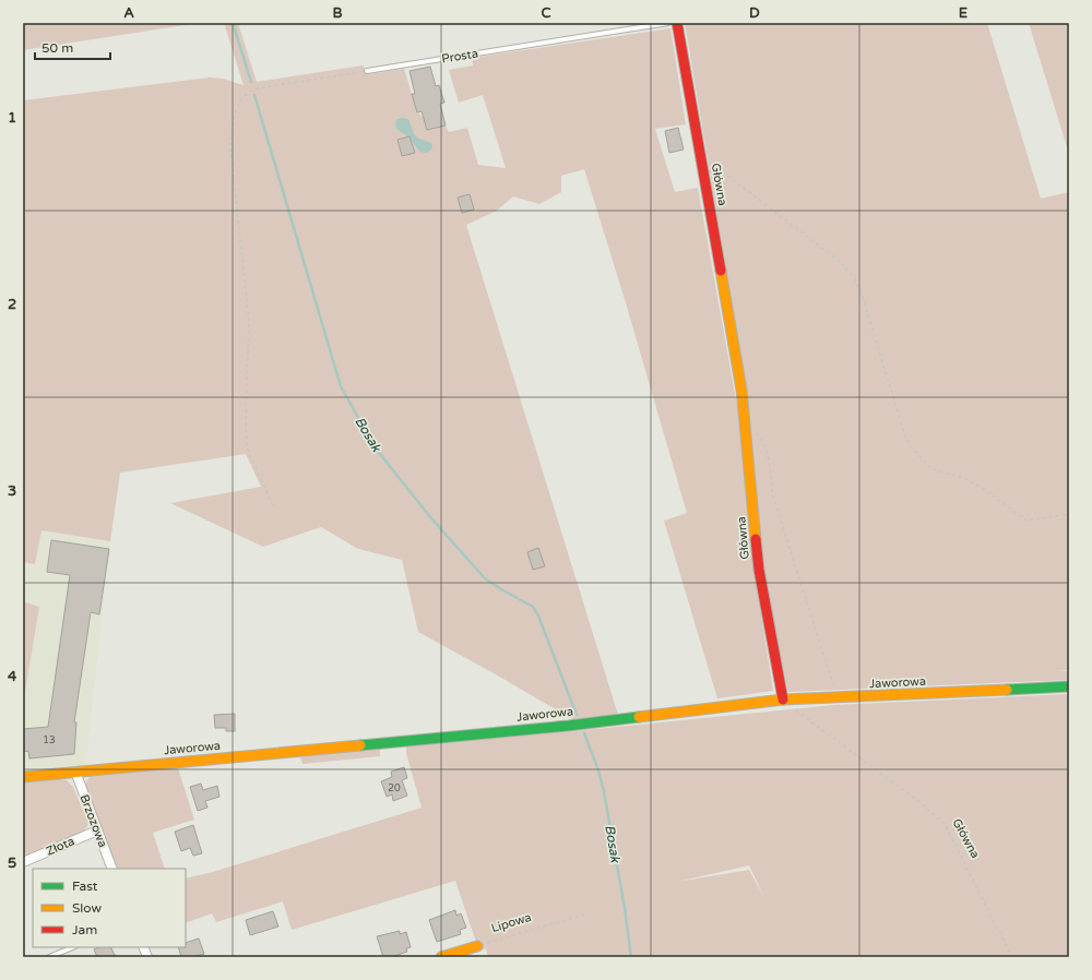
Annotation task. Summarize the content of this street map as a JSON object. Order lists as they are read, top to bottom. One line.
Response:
{"streets":{"street":["Główna","Jaworowa","Brzozowa","Złota"],"lane":["Prosta"],"path":["Lipowa"]},"crossings":[["Główna","Jaworowa"],["Jaworowa","Brzozowa"],["Brzozowa","Złota"]],"water":["Bosak"],"house_numbers":["13","20"],"legend":["Fast","Slow","Jam"],"scale_bar":"50 m","grid":{"columns":["A","B","C","D","E"],"rows":["1","2","3","4","5"]}}
